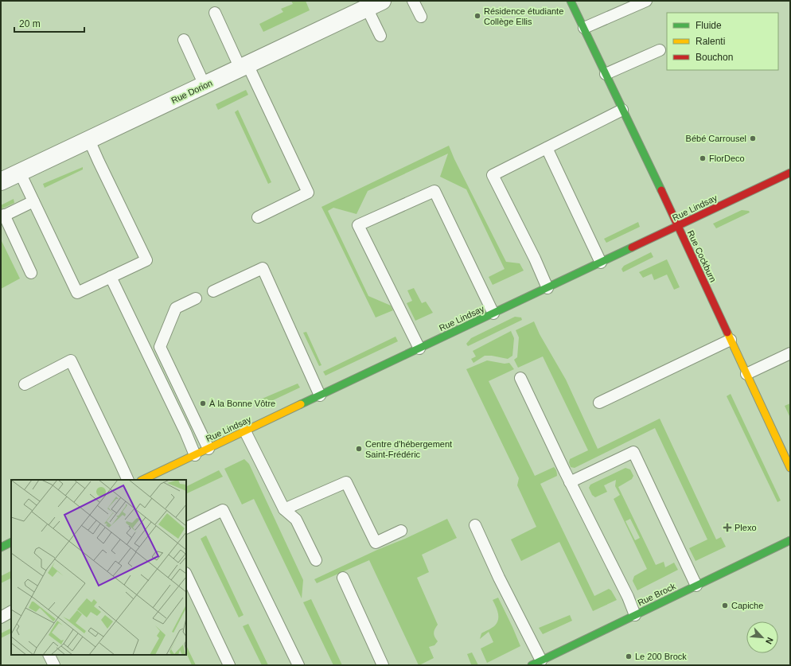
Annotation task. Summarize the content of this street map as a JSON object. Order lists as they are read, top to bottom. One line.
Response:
{"streets":{"street":["Rue Dorion","Rue Lindsay","Rue Cockburn","Rue Brock"]},"crossings":[["Rue Lindsay","Rue Cockburn"]],"places":{"other":["Résidence étudiante Collège Ellis","Bébé Carrousel","FlorDeco","À la Bonne Vôtre","Centre d'hébergement Saint-Frédéric","Capiche","Le 200 Brock"],"health":["Plexo"]},"legend":["Fluide","Ralenti","Bouchon"],"scale_bar":"20 m","north":"bottom right"}
